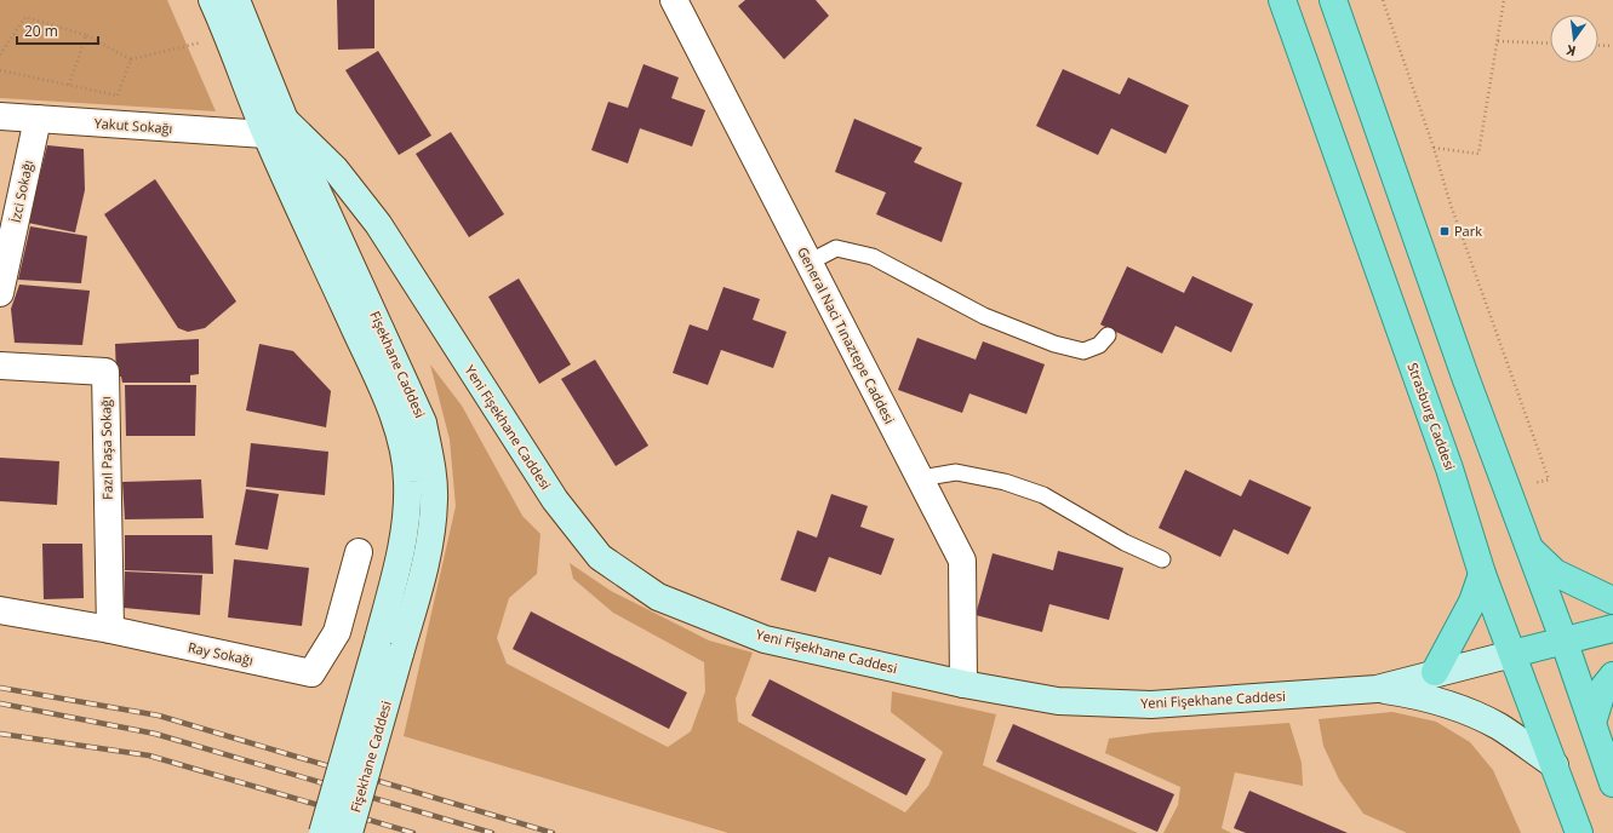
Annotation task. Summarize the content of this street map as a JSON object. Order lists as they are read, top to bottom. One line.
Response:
{"streets":{"main road":["Fişekhane Caddesi","Strasburg Caddesi","Yeni Fişekhane Caddesi"],"street":["Yakut Sokağı","İzci Sokağı","General Naci Tınaztepe Caddesi","Fazıl Paşa Sokağı","Ray Sokağı"]},"crossings":[["Yakut Sokağı","İzci Sokağı"],["Yakut Sokağı","Fişekhane Caddesi"],["Yakut Sokağı","Yeni Fişekhane Caddesi"],["General Naci Tınaztepe Caddesi","Yeni Fişekhane Caddesi"],["Fişekhane Caddesi","Yeni Fişekhane Caddesi"],["Fazıl Paşa Sokağı","Ray Sokağı"]],"places":{"transit":["Park"]},"scale_bar":"20 m","north":"bottom"}
